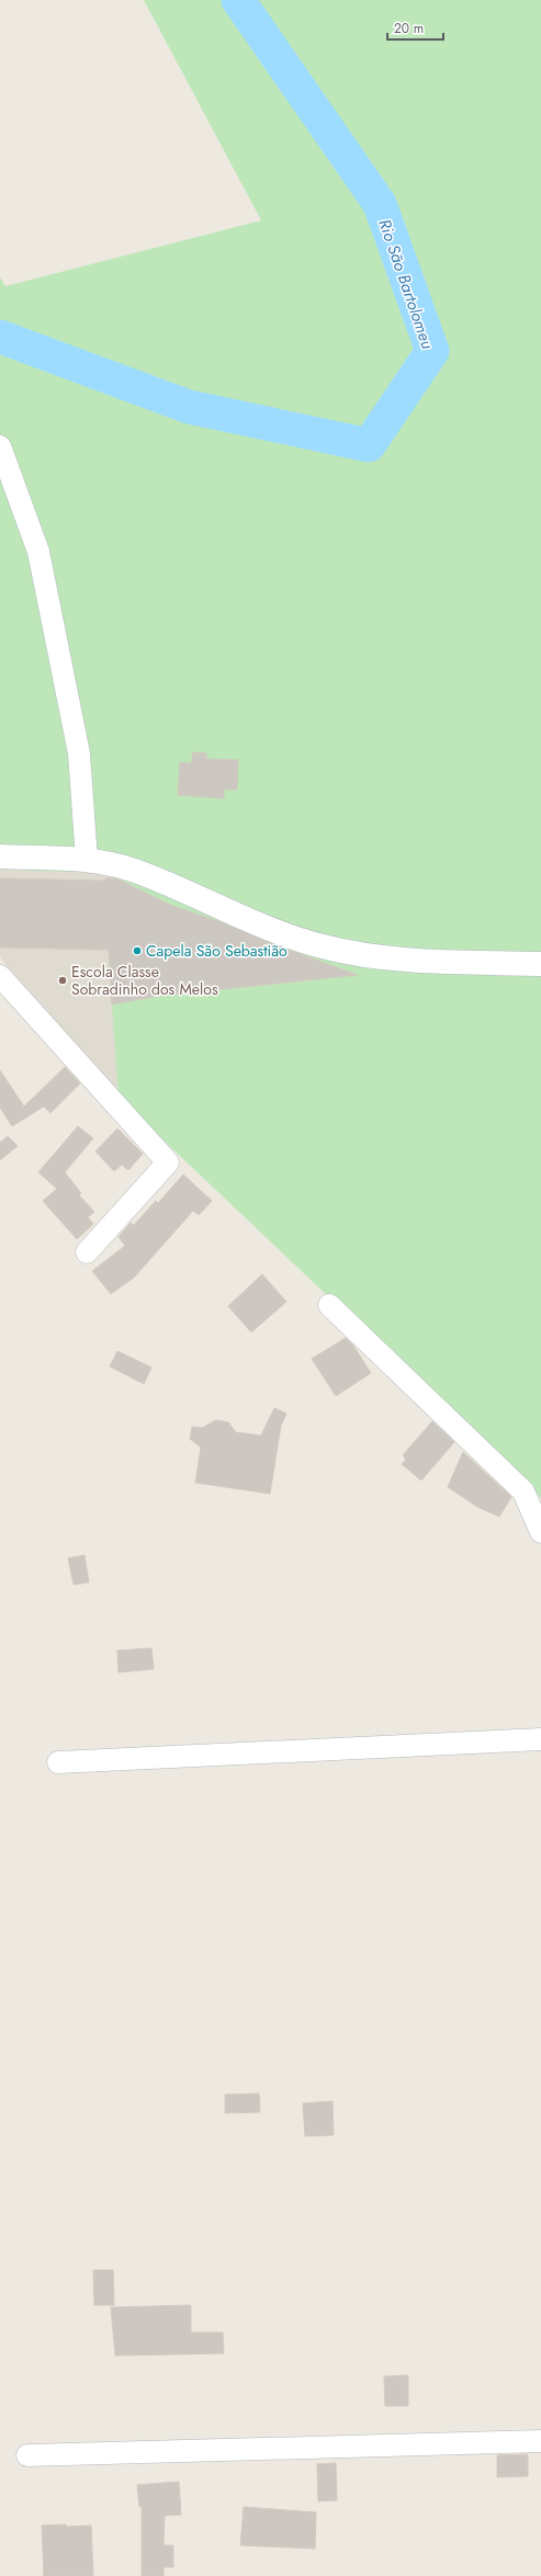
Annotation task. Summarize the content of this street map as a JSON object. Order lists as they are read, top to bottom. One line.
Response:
{"water":["Rio São Bartolomeu"],"places":["Capela São Sebastião","Escola Classe Sobradinho dos Melos"],"scale_bar":"20 m"}
